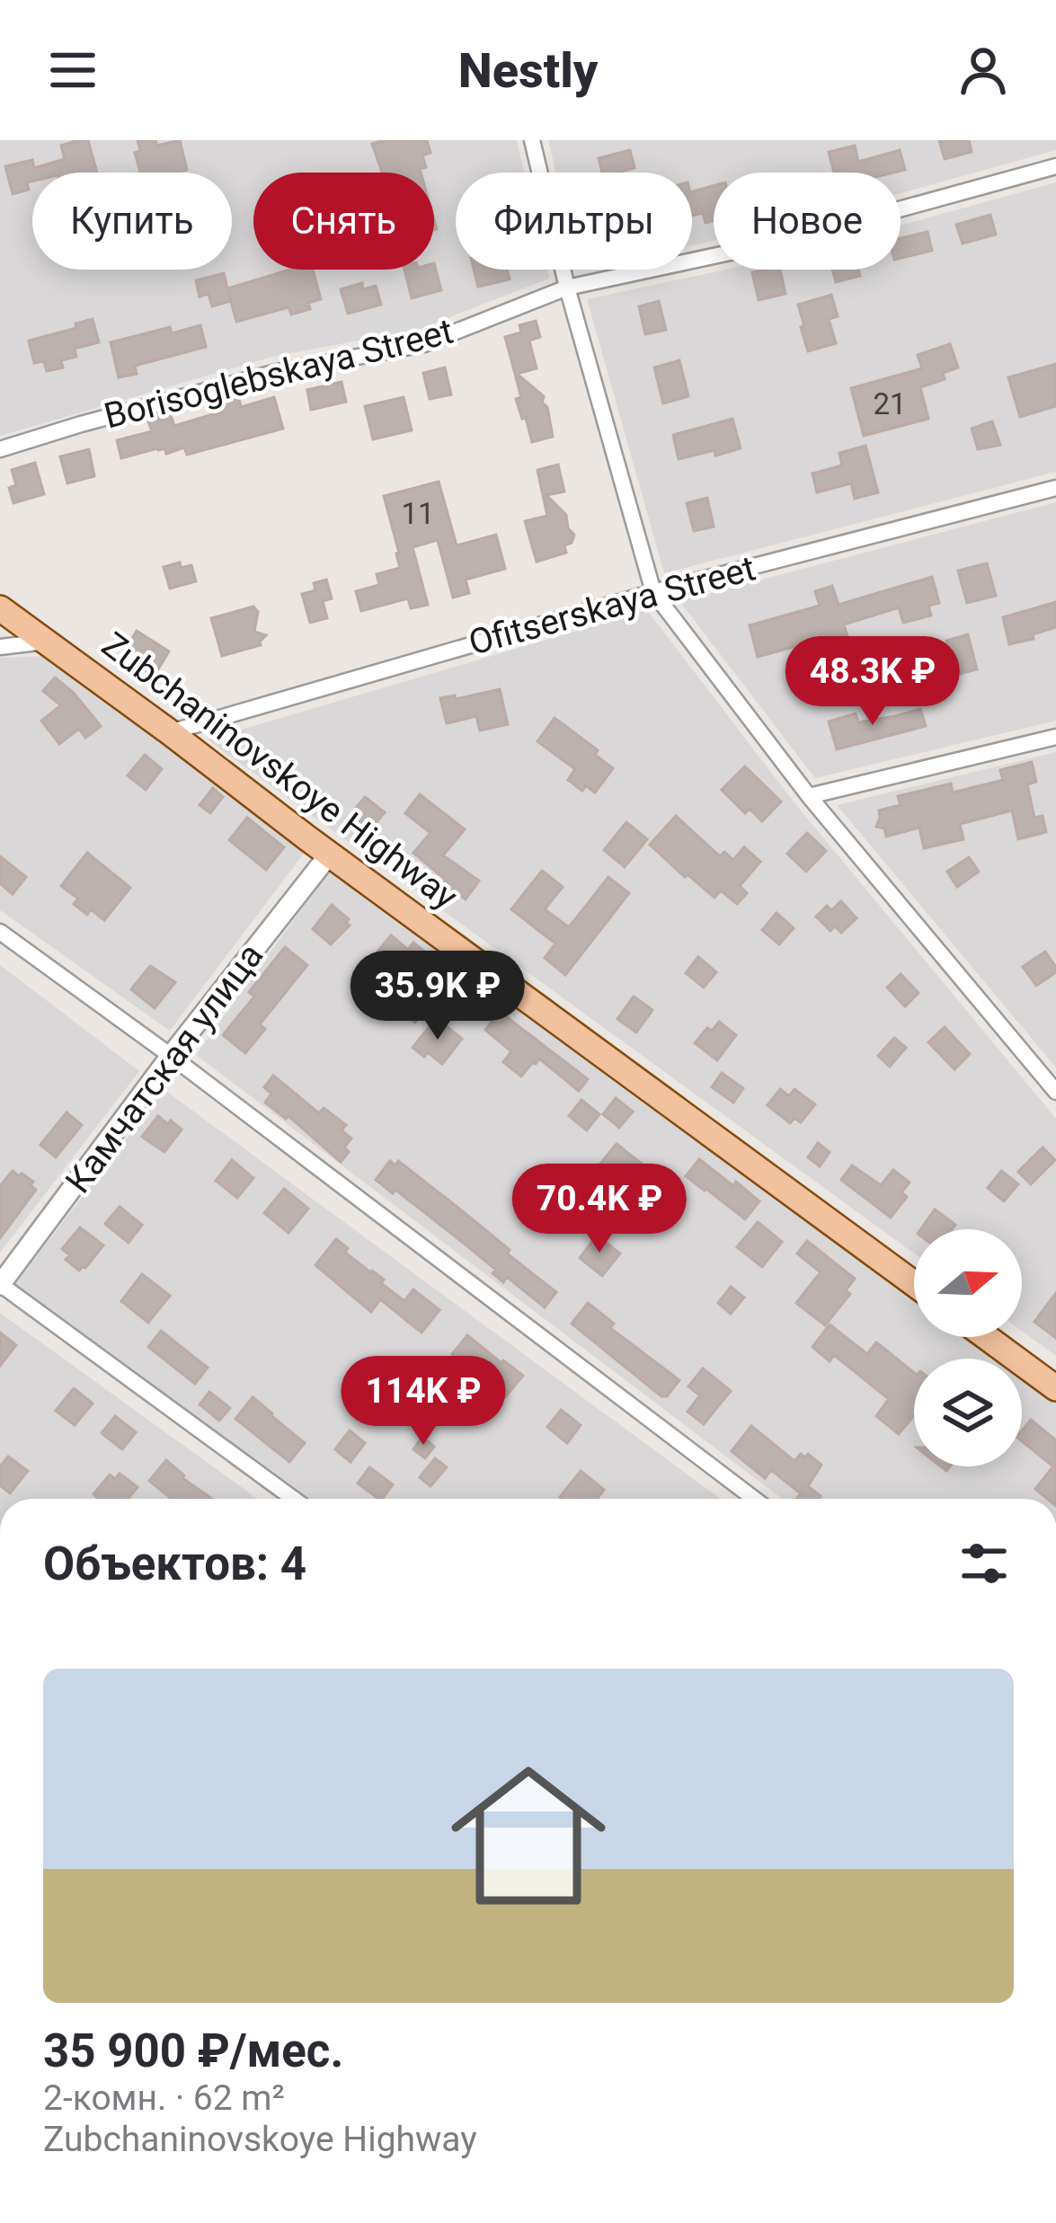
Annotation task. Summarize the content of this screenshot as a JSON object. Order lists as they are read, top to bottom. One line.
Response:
{"streets":{"main road":["Zubchaninovskoye Highway"],"street":["Borisoglebskaya Street","Ofitserskaya Street","Камчатская улица"]},"crossings":[["Ofitserskaya Street","Zubchaninovskoye Highway"],["Zubchaninovskoye Highway","Камчатская улица"]],"house_numbers":["21","11"],"north":"right","page":{"header":"Nestly","chip":["Купить","Снять","Фильтры","Новое"],"price":["48.3K ₽","35.9K ₽","70.4K ₽","114K ₽"],"heading":"Объектов: 4","list":[{"name":"35 900 ₽/мес.","note":"2-комн. · 62 m² · Zubchaninovskoye Highway"}]}}
